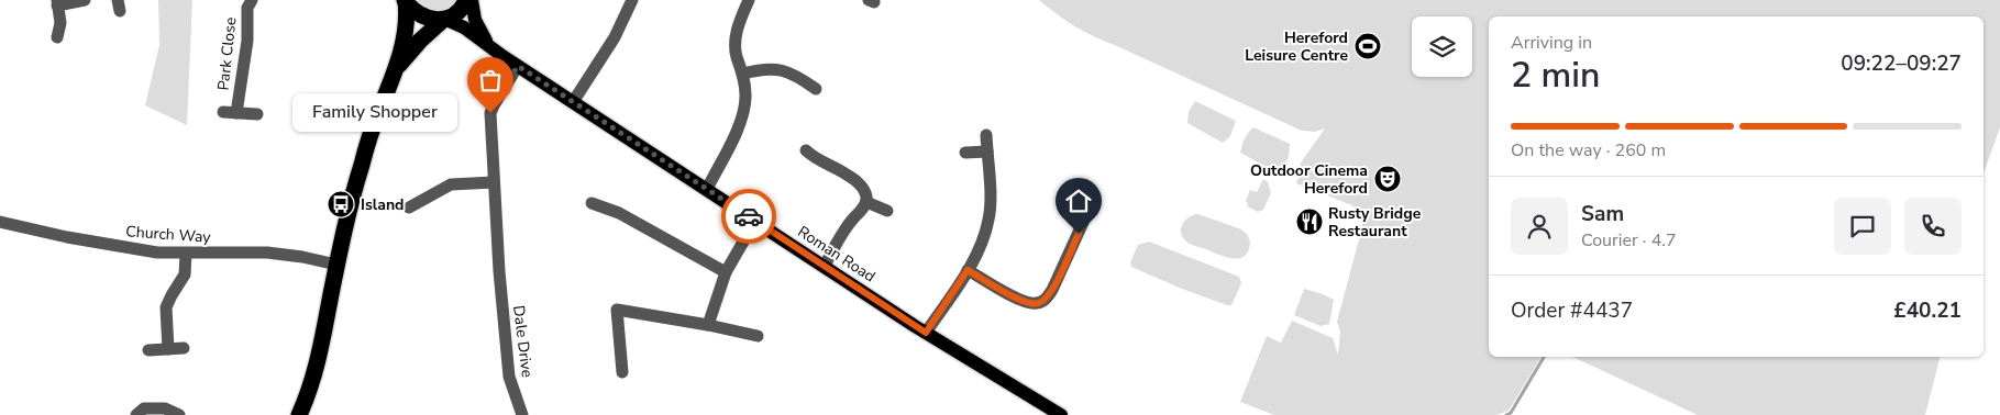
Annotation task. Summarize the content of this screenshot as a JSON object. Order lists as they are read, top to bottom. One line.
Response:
{"streets":{"main road":["Roman Road"],"street":["Park Close","Church Way","Dale Drive"]},"crossings":[["Roman Road","Dale Drive"]],"places":{"sports":["Hereford Leisure Centre"],"other":["Family Shopper"],"theatre":["Outdoor Cinema Hereford"],"bus stop":["Island"],"restaurant":["Rusty Bridge Restaurant"]},"page":{"heading":["2 min","Arriving in","09:22–09:27"],"panel":["Sam","Courier · 4.7","Order #4437","£40.21"],"bubble":"Family Shopper","bar":"On the way · 260 m"}}
